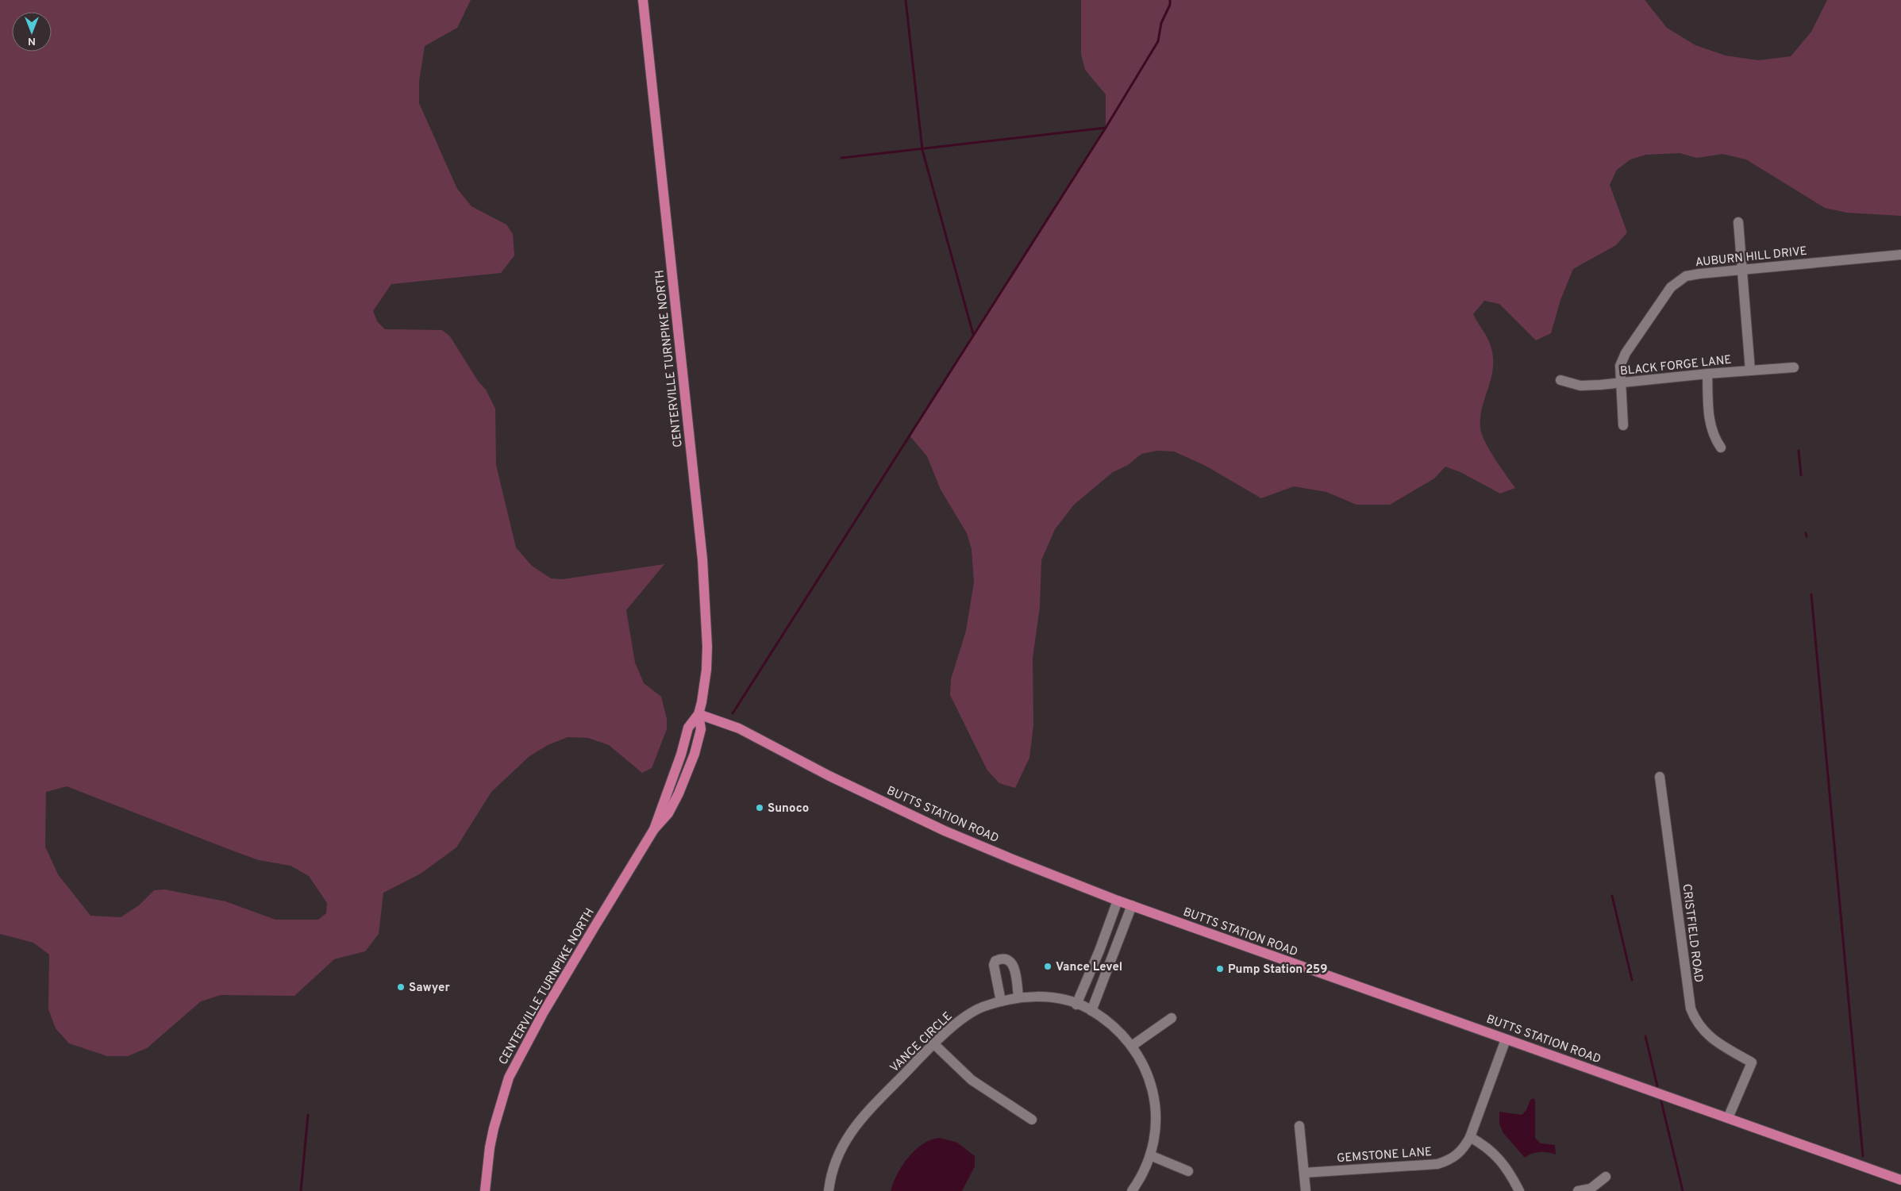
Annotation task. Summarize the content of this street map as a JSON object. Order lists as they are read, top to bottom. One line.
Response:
{"streets":{"main road":["CENTERVILLE TURNPIKE NORTH","BUTTS STATION ROAD"],"street":["AUBURN HILL DRIVE","BLACK FORGE LANE","CRISTFIELD ROAD","VANCE CIRCLE","GEMSTONE LANE"]},"crossings":[["AUBURN HILL DRIVE","BLACK FORGE LANE"],["CENTERVILLE TURNPIKE NORTH","BUTTS STATION ROAD"],["BUTTS STATION ROAD","CRISTFIELD ROAD"],["BUTTS STATION ROAD","GEMSTONE LANE"]],"places":["Sunoco","Vance Level","Pump Station 259","Sawyer"],"north":"bottom"}
